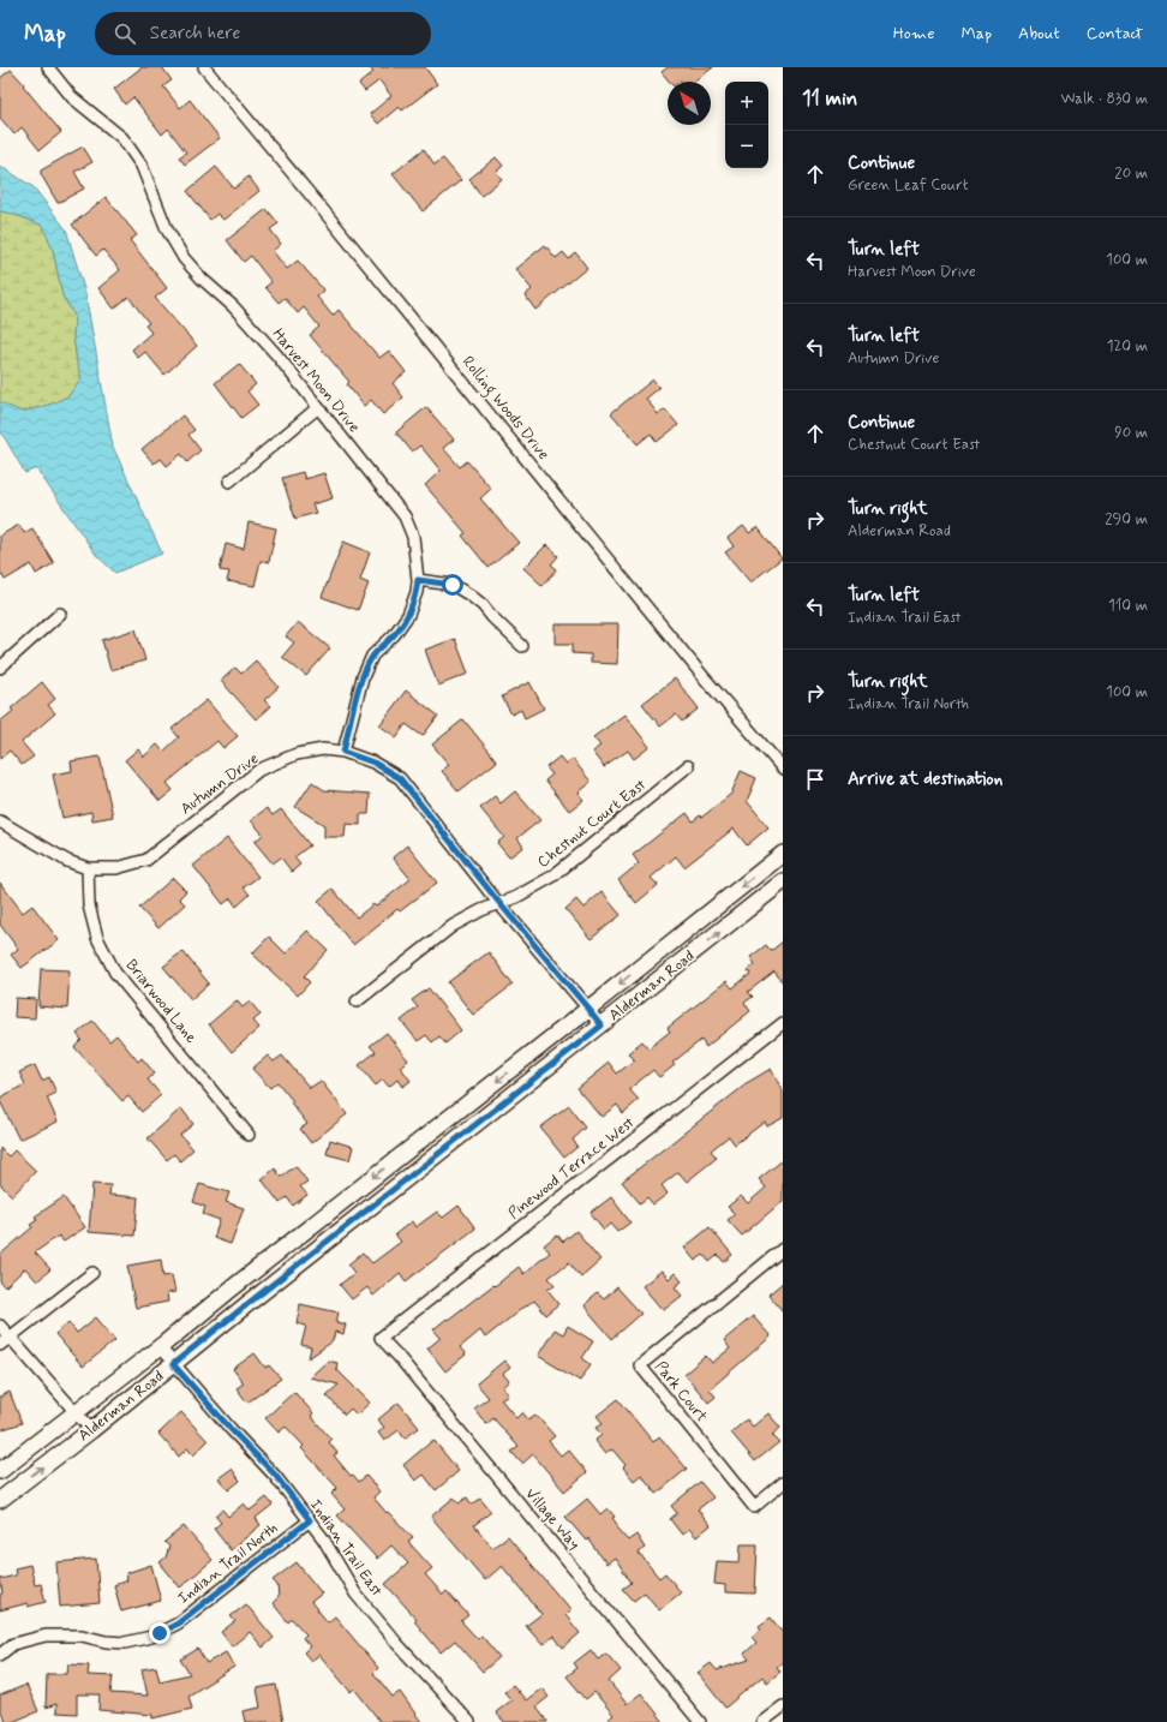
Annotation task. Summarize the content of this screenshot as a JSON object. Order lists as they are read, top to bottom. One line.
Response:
{"streets":{"main road":["Alderman Road"],"street":["Harvest Moon Drive","Rolling Woods Drive","Autumn Drive","Chestnut Court East","Briarwood Lane","Pinewood Terrace West","Park Court","Village Way","Indian Trail East","Indian Trail North"]},"crossings":[["Harvest Moon Drive","Autumn Drive"],["Autumn Drive","Chestnut Court East"],["Autumn Drive","Briarwood Lane"],["Alderman Road","Indian Trail East"],["Pinewood Terrace West","Village Way"],["Indian Trail East","Indian Trail North"]],"north":"top left","page":{"header":"Map","search":"Search here","nav":["Home","Map","About","Contact"],"heading":["11 min","Walk · 830 m"],"map_buttons":["+","−"],"list":[["Continue","Green Leaf Court","20 m"],["Turn left","Harvest Moon Drive","100 m"],["Turn left","Autumn Drive","120 m"],["Continue","Chestnut Court East","90 m"],["Turn right","Alderman Road","290 m"],["Turn left","Indian Trail East","110 m"],["Turn right","Indian Trail North","100 m"],"Arrive at destination"]}}
